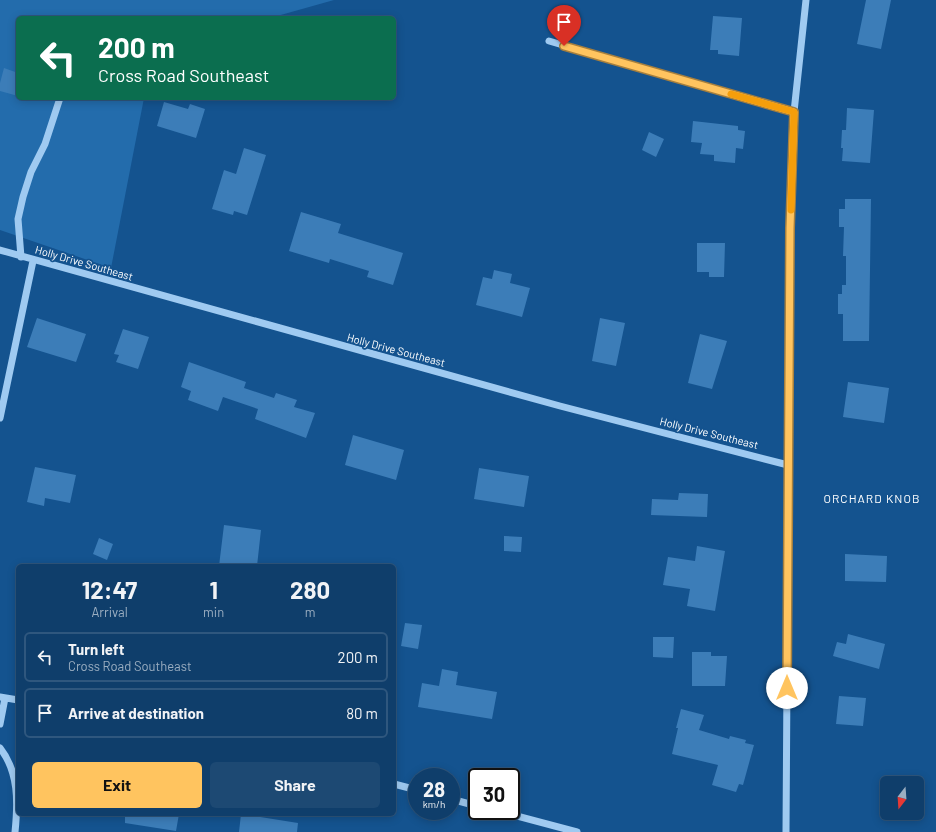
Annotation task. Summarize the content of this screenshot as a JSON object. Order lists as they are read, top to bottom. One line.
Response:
{"streets":{"street":["Holly Drive Southeast"]},"districts":["ORCHARD KNOB"],"north":"bottom","page":{"turn":["200 m","Cross Road Southeast"],"eta":["12:47","Arrival","1","min","280","m"],"list":[{"name":"Turn left","note":"Cross Road Southeast","value":"200 m"},{"name":"Arrive at destination","value":"80 m"}],"buttons":["Exit","Share"],"speed":"28 km/h","limit":"30"}}
